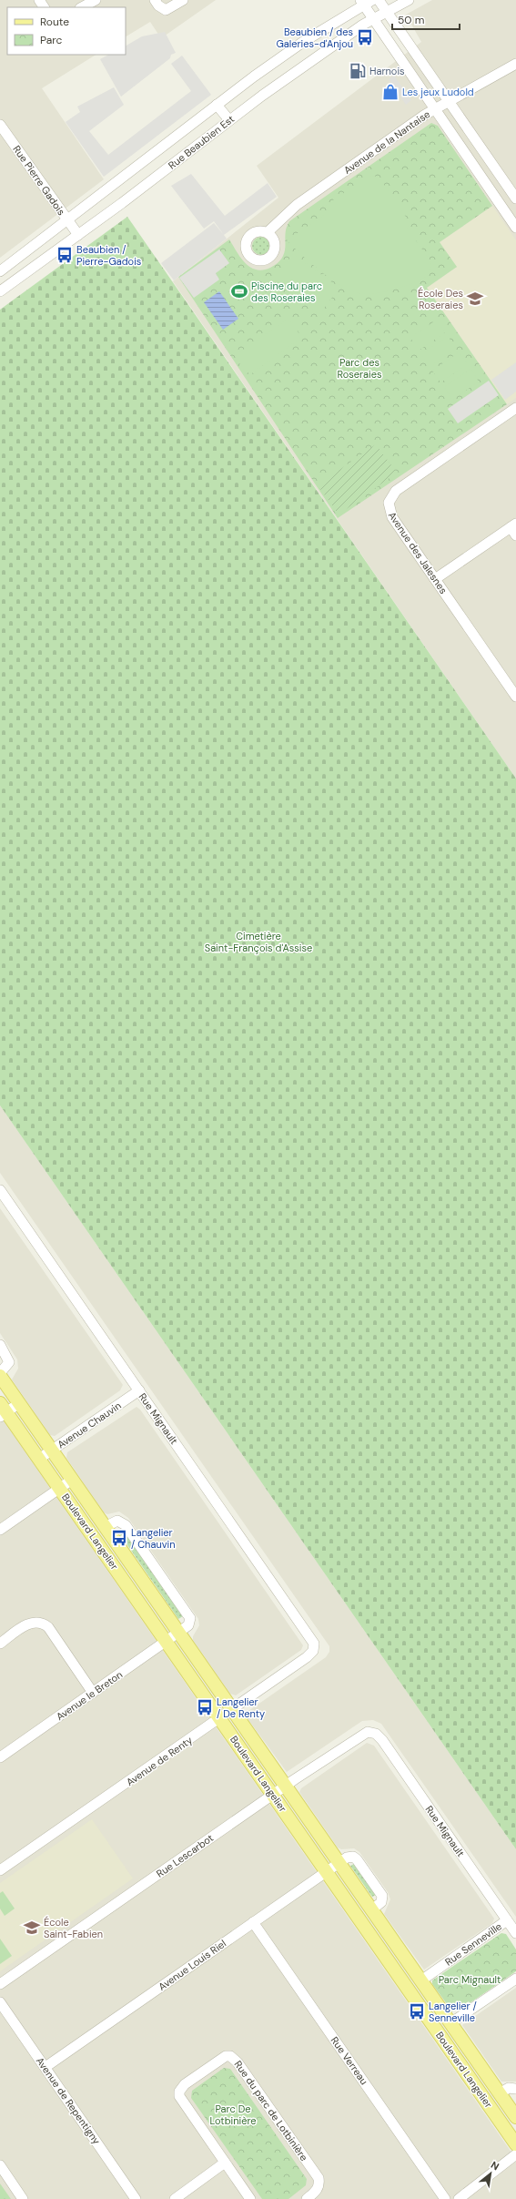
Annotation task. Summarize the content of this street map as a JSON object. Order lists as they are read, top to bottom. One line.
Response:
{"streets":{"main road":["Boulevard Langelier"],"street":["Rue Beaubien Est","Avenue de la Nantaise","Rue Pierre Gadois","Avenue des Jalesnes","Rue Mignault","Avenue Chauvin","Avenue le Breton","Avenue de Renty","Rue Lescarbot","Rue Senneville","Avenue Louis Riel","Rue Verreau","Avenue de Repentigny","Rue du parc de Lotbinière"]},"crossings":[["Rue Beaubien Est","Rue Pierre Gadois"],["Rue Mignault","Avenue Chauvin"],["Rue Mignault","Avenue de Renty"],["Rue Mignault","Rue Lescarbot"],["Rue Mignault","Rue Senneville"],["Avenue Chauvin","Boulevard Langelier"],["Boulevard Langelier","Avenue le Breton"],["Boulevard Langelier","Avenue de Renty"],["Boulevard Langelier","Rue Lescarbot"],["Boulevard Langelier","Rue Senneville"],["Boulevard Langelier","Avenue Louis Riel"],["Avenue Louis Riel","Rue Verreau"],["Avenue Louis Riel","Avenue de Repentigny"]],"parks":["Parc des Roseraies","Cimetière Saint-François d'Assise","Parc Mignault","Parc De Lotbinière"],"places":{"bus stop":["Beaubien / des Galeries-d'Anjou","Beaubien / Pierre-Gadois","Langelier / Chauvin","Langelier / De Renty","Langelier / Senneville"],"fuel station":["Harnois"],"shop":["Les jeux Ludold"],"sports":["Piscine du parc des Roseraies"],"school or university":["École Des Roseraies","École Saint-Fabien"]},"legend":["Route","Parc"],"scale_bar":"50 m","north":"top right"}
